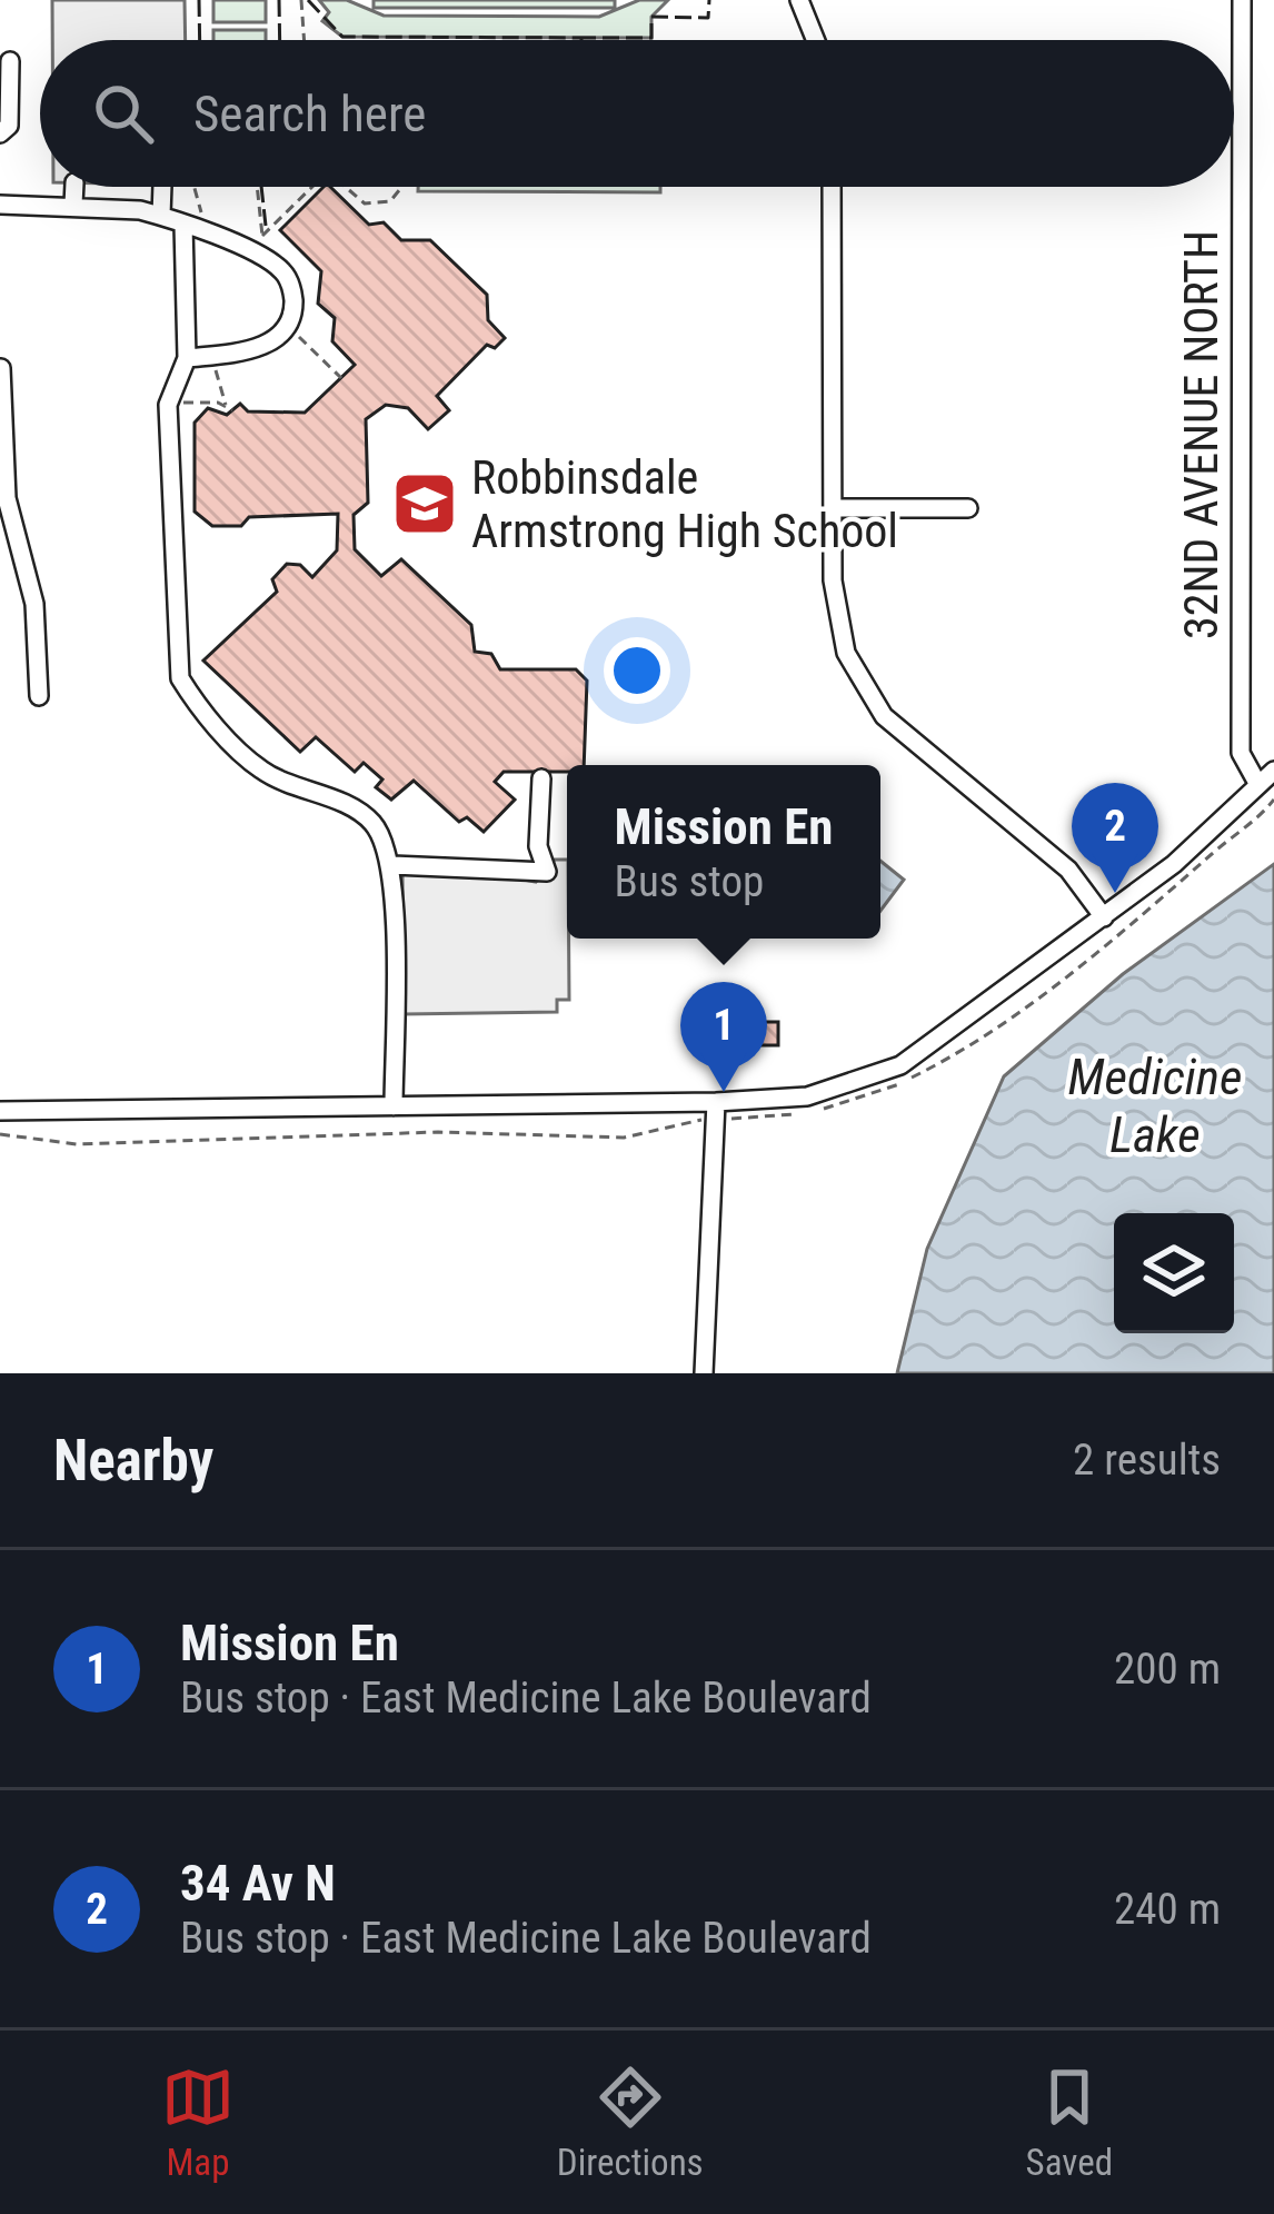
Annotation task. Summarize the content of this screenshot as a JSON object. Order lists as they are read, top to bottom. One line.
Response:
{"streets":{"street":["32ND AVENUE NORTH"]},"water":["Medicine Lake"],"places":{"school or university":["Robbinsdale Armstrong High School"]},"page":{"search":"Search here","popup":["Mission En","Bus stop"],"pins":["2","1"],"heading":["Nearby","2 results"],"list":[{"mark":"1","name":"Mission En","note":"Bus stop · East Medicine Lake Boulevard","value":"200 m"},{"mark":"2","name":"34 Av N","note":"Bus stop · East Medicine Lake Boulevard","value":"240 m"}],"nav":["Map","Directions","Saved"]}}
